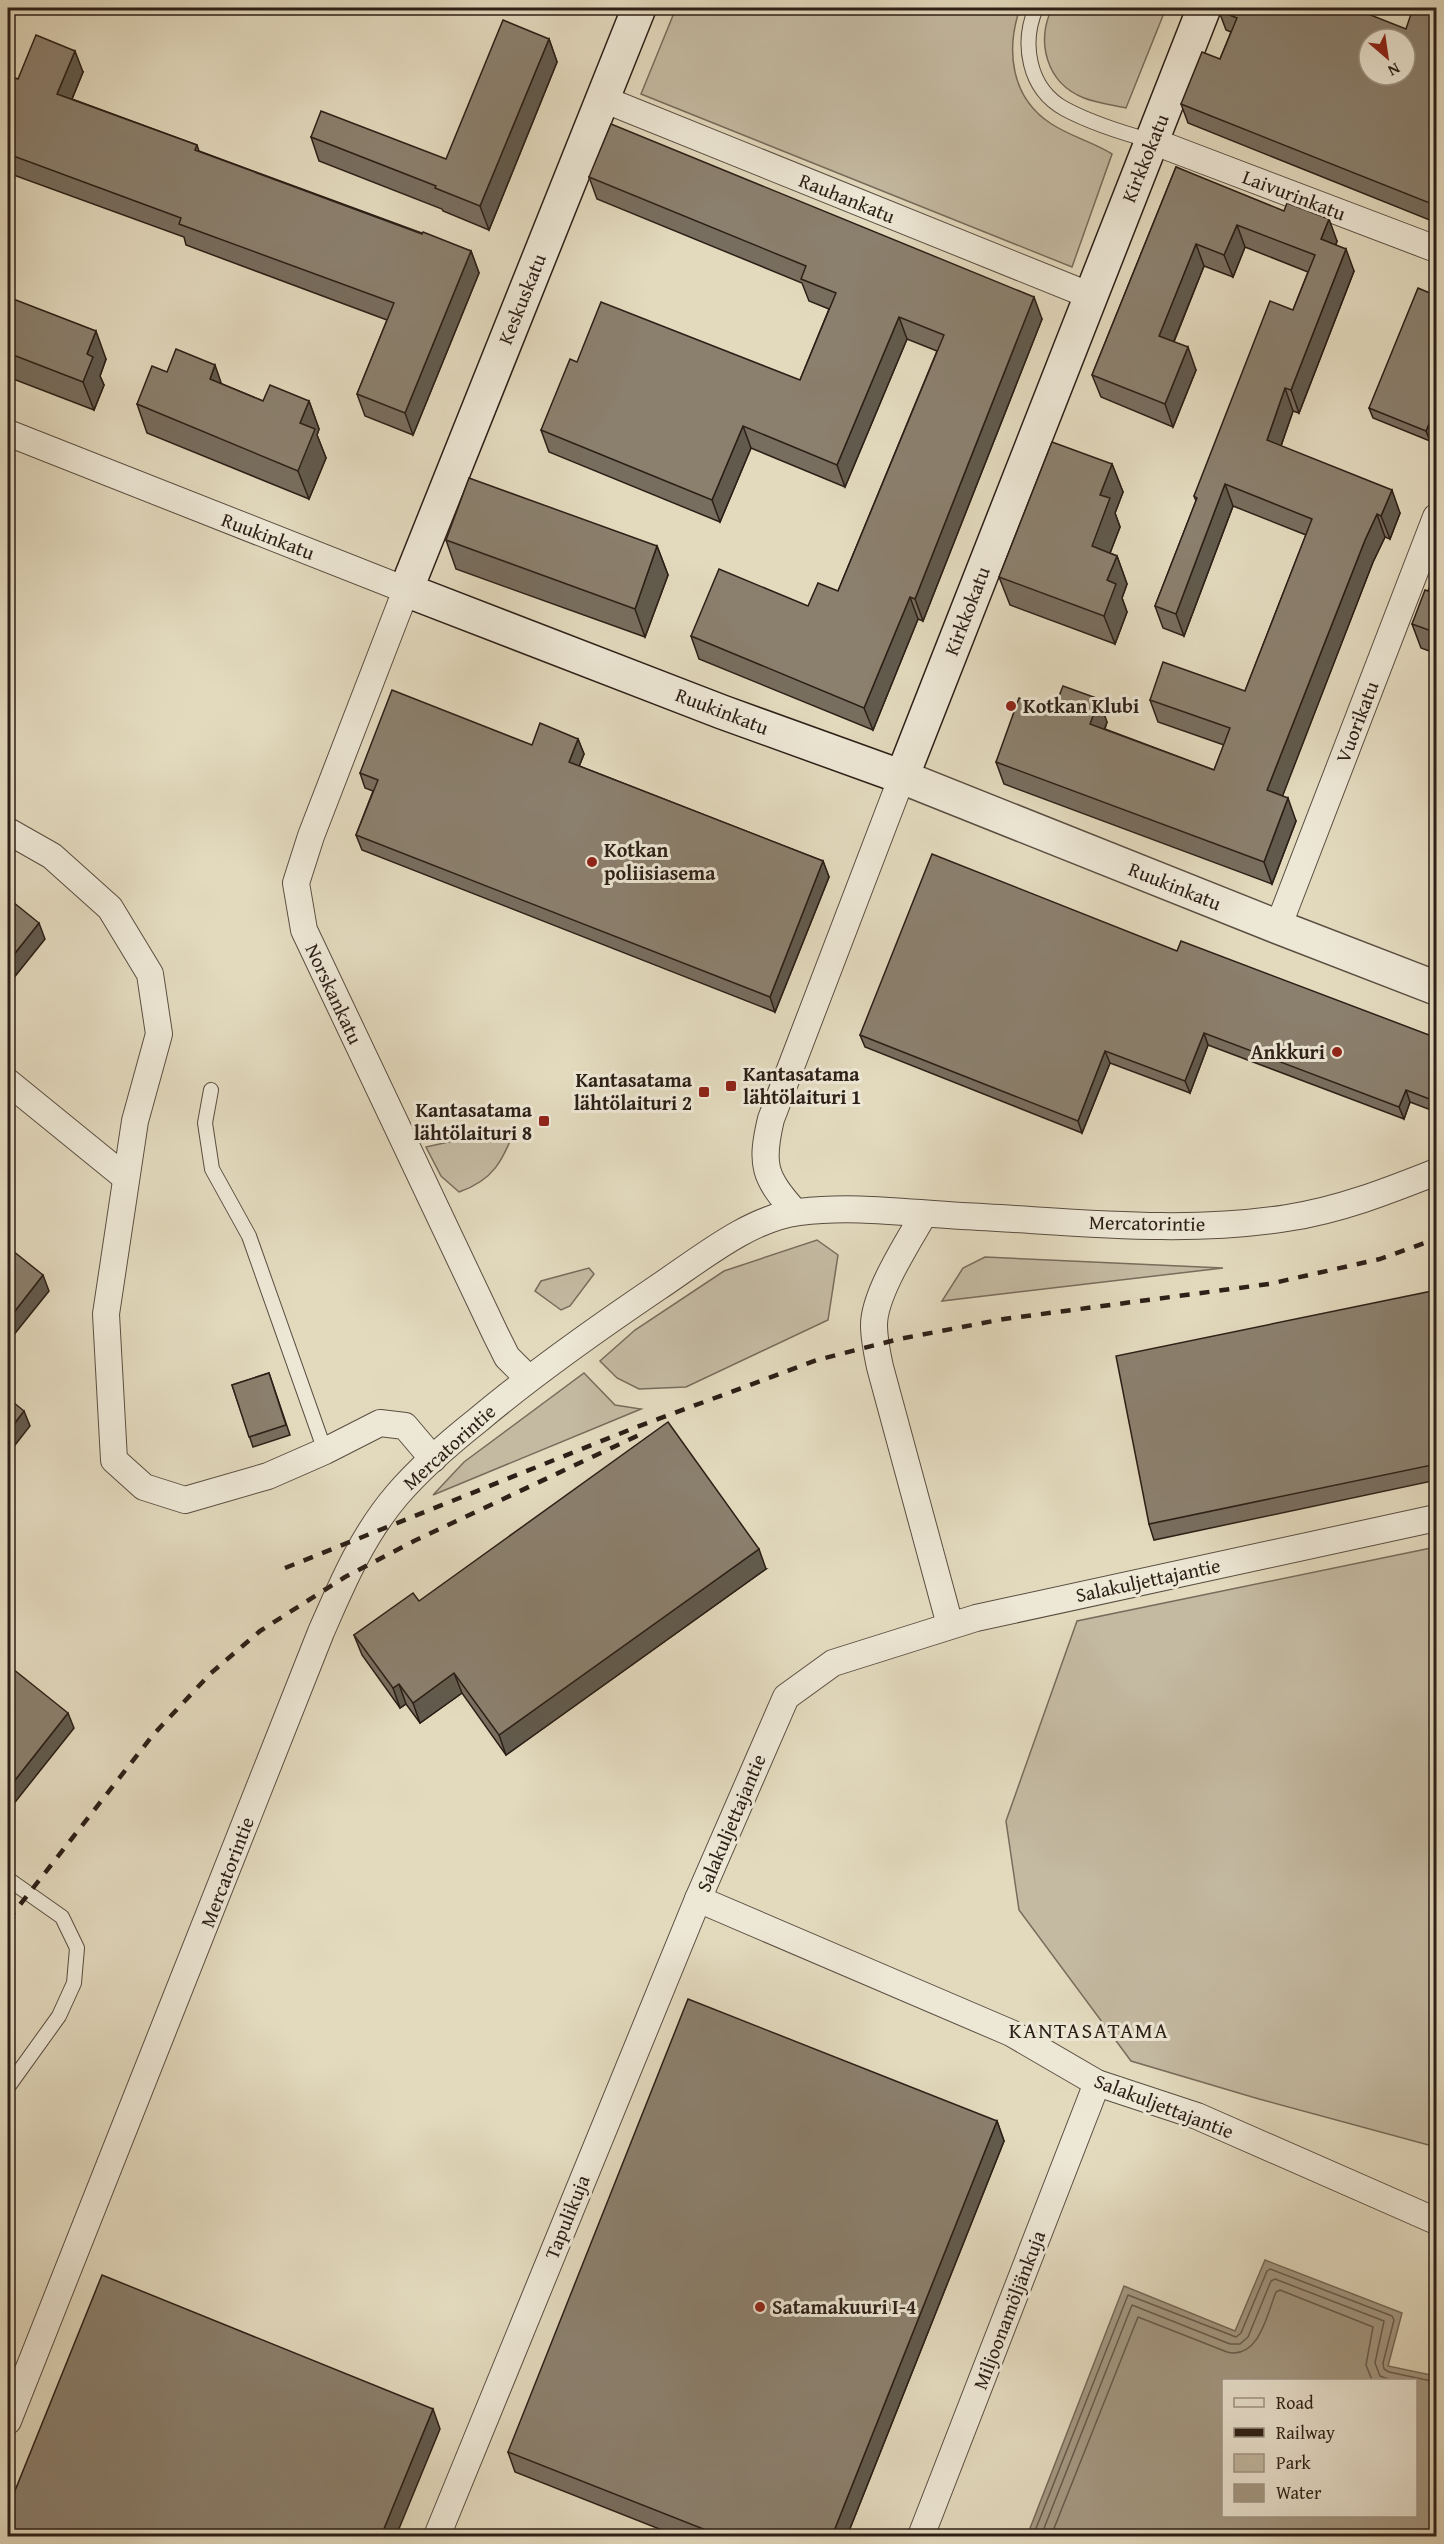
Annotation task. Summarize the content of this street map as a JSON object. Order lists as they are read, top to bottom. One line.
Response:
{"streets":{"main road":["Kirkkokatu","Keskuskatu","Ruukinkatu"],"street":["Laivurinkatu","Rauhankatu","Vuorikatu","Norskankatu","Mercatorintie","Salakuljettajantie","Tapulikuja","Miljoonamöljänkuja"]},"crossings":[["Kirkkokatu","Laivurinkatu"],["Kirkkokatu","Rauhankatu"],["Kirkkokatu","Ruukinkatu"],["Kirkkokatu","Mercatorintie"],["Rauhankatu","Keskuskatu"],["Keskuskatu","Ruukinkatu"],["Keskuskatu","Norskankatu"],["Ruukinkatu","Vuorikatu"],["Ruukinkatu","Norskankatu"],["Norskankatu","Mercatorintie"],["Salakuljettajantie","Tapulikuja"],["Salakuljettajantie","Miljoonamöljänkuja"]],"districts":["KANTASATAMA"],"places":{"other":["Kotkan Klubi","Kotkan poliisiasema","Ankkuri","Satamakuuri I-4"],"transit":["Kantasatama lähtölaituri 1","Kantasatama lähtölaituri 2","Kantasatama lähtölaituri 8"]},"legend":["Road","Railway","Park","Water"],"north":"bottom right"}
